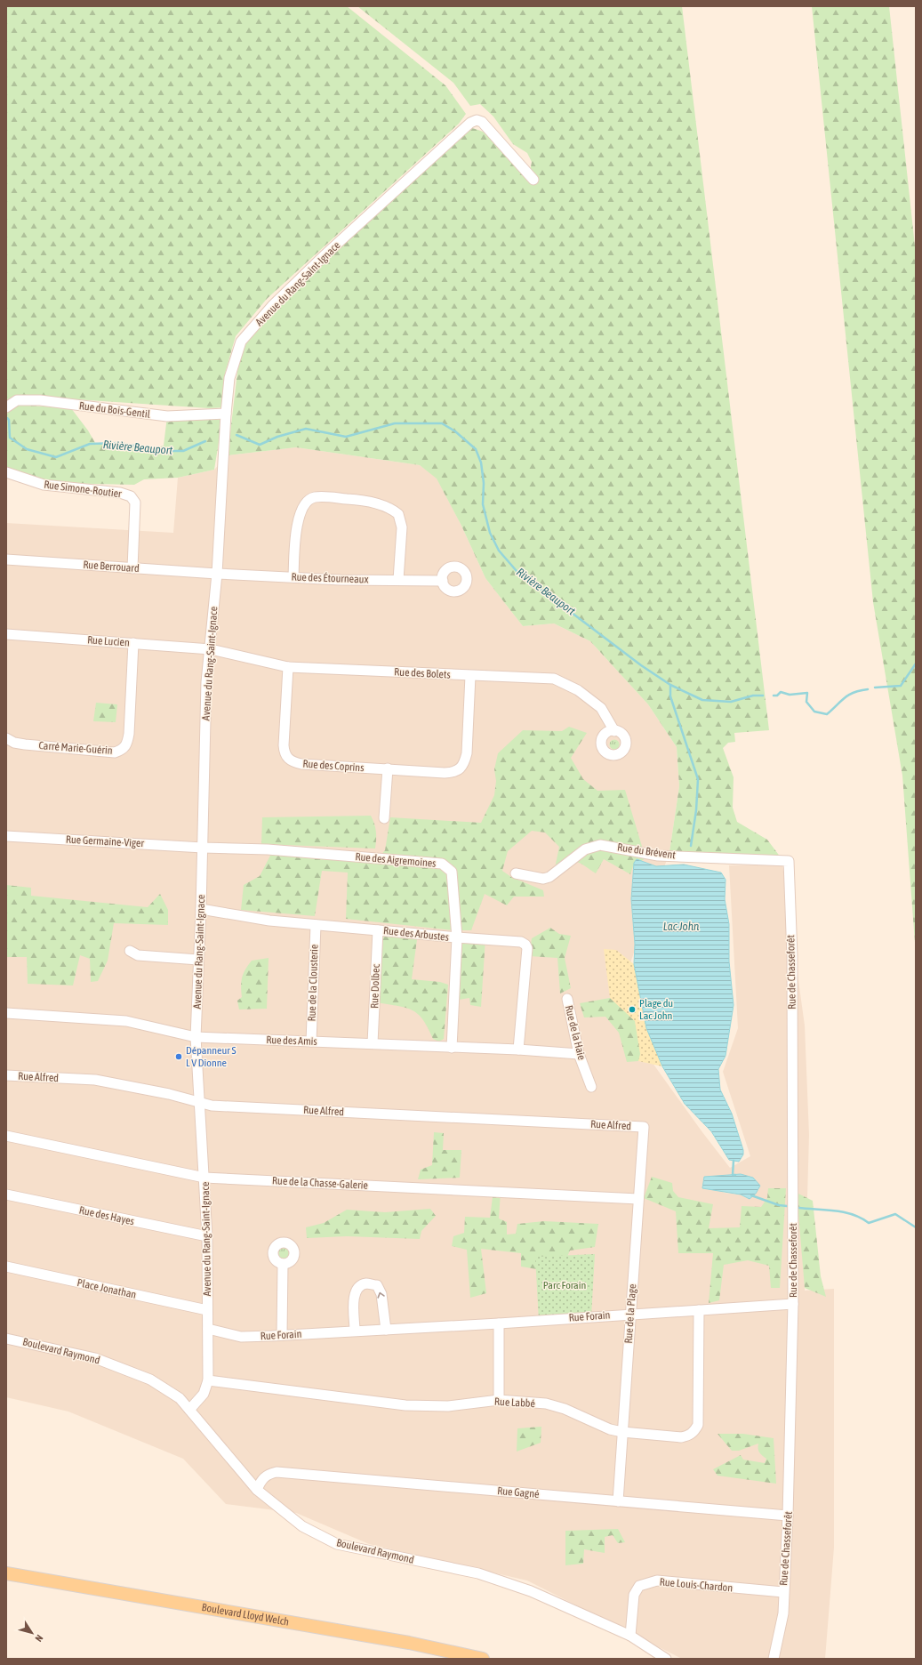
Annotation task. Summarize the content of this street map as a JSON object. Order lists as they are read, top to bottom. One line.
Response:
{"streets":{"main road":["Boulevard Lloyd Welch"],"street":["Avenue du Rang-Saint-Ignace","Rue du Bois-Gentil","Rue Simone-Routier","Rue Berrouard","Rue des Étourneaux","Rue Lucien","Rue des Bolets","Carré Marie-Guérin","Rue des Coprins","Rue Germaine-Viger","Rue du Brévent","Rue des Aigremoines","Rue des Arbustes","Rue de Chasseforêt","Rue de la Clousterie","Rue Dolbec","Rue de la Haie","Rue des Amis","Rue Alfred","Rue de la Chasse-Galerie","Rue des Hayes","Place Jonathan","Rue de la Plage","Rue Forain","Boulevard Raymond","Rue Labbé","Rue Gagné","Rue Louis-Chardon"]},"crossings":[["Avenue du Rang-Saint-Ignace","Rue du Bois-Gentil"],["Avenue du Rang-Saint-Ignace","Rue Berrouard"],["Avenue du Rang-Saint-Ignace","Rue des Étourneaux"],["Avenue du Rang-Saint-Ignace","Rue Lucien"],["Avenue du Rang-Saint-Ignace","Rue des Bolets"],["Avenue du Rang-Saint-Ignace","Rue Germaine-Viger"],["Avenue du Rang-Saint-Ignace","Rue des Aigremoines"],["Avenue du Rang-Saint-Ignace","Rue des Arbustes"],["Avenue du Rang-Saint-Ignace","Rue des Amis"],["Avenue du Rang-Saint-Ignace","Rue Alfred"],["Avenue du Rang-Saint-Ignace","Rue de la Chasse-Galerie"],["Avenue du Rang-Saint-Ignace","Rue des Hayes"],["Avenue du Rang-Saint-Ignace","Place Jonathan"],["Avenue du Rang-Saint-Ignace","Rue Forain"],["Avenue du Rang-Saint-Ignace","Boulevard Raymond"],["Avenue du Rang-Saint-Ignace","Rue Labbé"],["Rue Simone-Routier","Rue Berrouard"],["Rue Berrouard","Rue des Étourneaux"],["Rue Lucien","Rue des Bolets"],["Rue Lucien","Carré Marie-Guérin"],["Rue des Bolets","Rue des Coprins"],["Rue Germaine-Viger","Rue des Aigremoines"],["Rue du Brévent","Rue de Chasseforêt"],["Rue des Aigremoines","Rue des Arbustes"],["Rue des Aigremoines","Rue des Amis"],["Rue des Arbustes","Rue de la Clousterie"],["Rue des Arbustes","Rue Dolbec"],["Rue des Arbustes","Rue des Amis"],["Rue de Chasseforêt","Rue Forain"],["Rue de Chasseforêt","Rue Gagné"],["Rue de Chasseforêt","Rue Louis-Chardon"],["Rue de la Clousterie","Rue des Amis"],["Rue Dolbec","Rue des Amis"],["Rue de la Haie","Rue des Amis"],["Rue Alfred","Rue de la Plage"],["Rue de la Chasse-Galerie","Rue de la Plage"],["Rue de la Plage","Rue Forain"],["Rue de la Plage","Rue Labbé"],["Rue de la Plage","Rue Gagné"],["Rue Forain","Rue Labbé"],["Boulevard Raymond","Rue Gagné"],["Boulevard Raymond","Rue Louis-Chardon"]],"water":["Rivière Beauport","Lac John"],"parks":["Parc Forain"],"places":["Plage du Lac John","Dépanneur S L V Dionne"],"north":"bottom right"}
